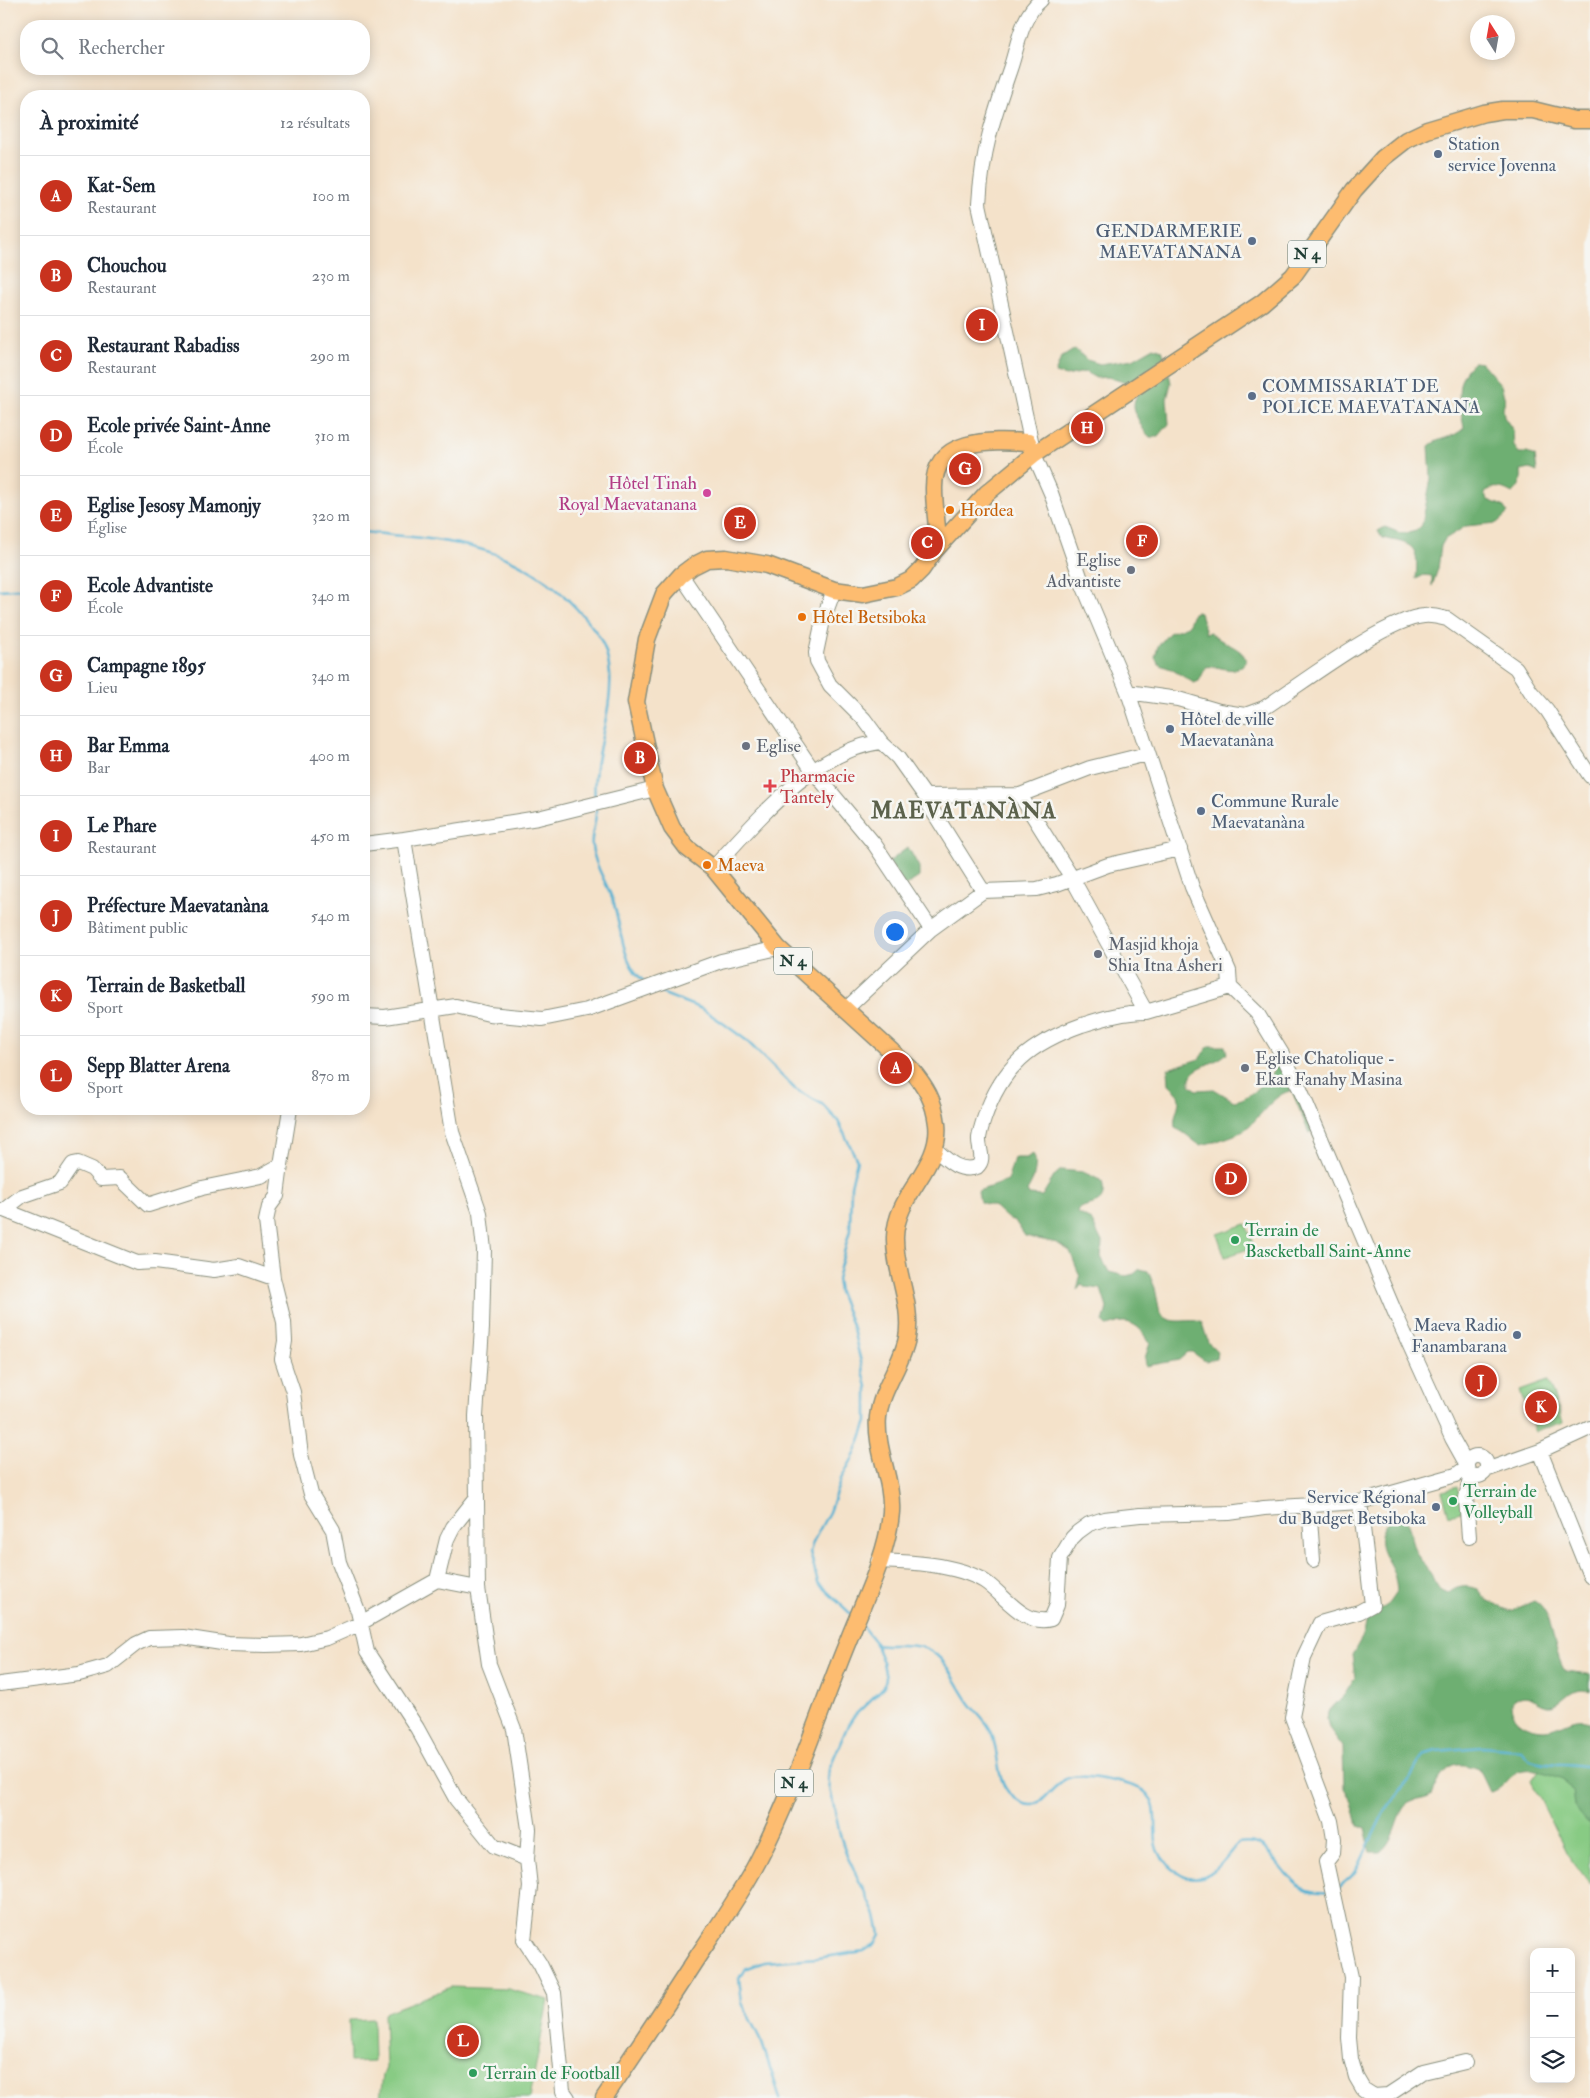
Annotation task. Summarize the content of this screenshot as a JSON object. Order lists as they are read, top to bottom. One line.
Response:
{"streets":{"main road":["N 4"]},"districts":["MAEVATANÀNA"],"places":{"other":["Station service Jovenna","GENDARMERIE MAEVATANANA","COMMISSARIAT DE POLICE MAEVATANANA","Hôtel Tinah Royal Maevatanana","Hordea","Eglise Advantiste","Hôtel Betsiboka","Hôtel de ville Maevatanàna","Eglise","Commune Rurale Maevatanàna","Maeva","Masjid khoja Shia Itna Asheri","Eglise Chatolique - Ekar Fanahy Masina","Terrain de Bascketball Saint-Anne","Maeva Radio Fanambarana","Terrain de Volleyball","Service Régional du Budget Betsiboka","Terrain de Football"],"health":["Pharmacie Tantely"]},"north":"top","page":{"search":"Rechercher","heading":["À proximité","12 résultats"],"list":[{"mark":"A","name":"Kat-Sem","note":"Restaurant","value":"100 m"},{"mark":"B","name":"Chouchou","note":"Restaurant","value":"230 m"},{"mark":"C","name":"Restaurant Rabadiss","note":"Restaurant","value":"290 m"},{"mark":"D","name":"Ecole privée Saint-Anne","note":"École","value":"310 m"},{"mark":"E","name":"Eglise Jesosy Mamonjy","note":"Église","value":"320 m"},{"mark":"F","name":"Ecole Advantiste","note":"École","value":"340 m"},{"mark":"G","name":"Campagne 1895","note":"Lieu","value":"340 m"},{"mark":"H","name":"Bar Emma","note":"Bar","value":"400 m"},{"mark":"I","name":"Le Phare","note":"Restaurant","value":"450 m"},{"mark":"J","name":"Préfecture Maevatanàna","note":"Bâtiment public","value":"540 m"},{"mark":"K","name":"Terrain de Basketball","note":"Sport","value":"590 m"},{"mark":"L","name":"Sepp Blatter Arena","note":"Sport","value":"870 m"}],"pins":["I","H","G","E","F","C","B","A","D","J","K","L"],"map_buttons":["+","−"]}}
